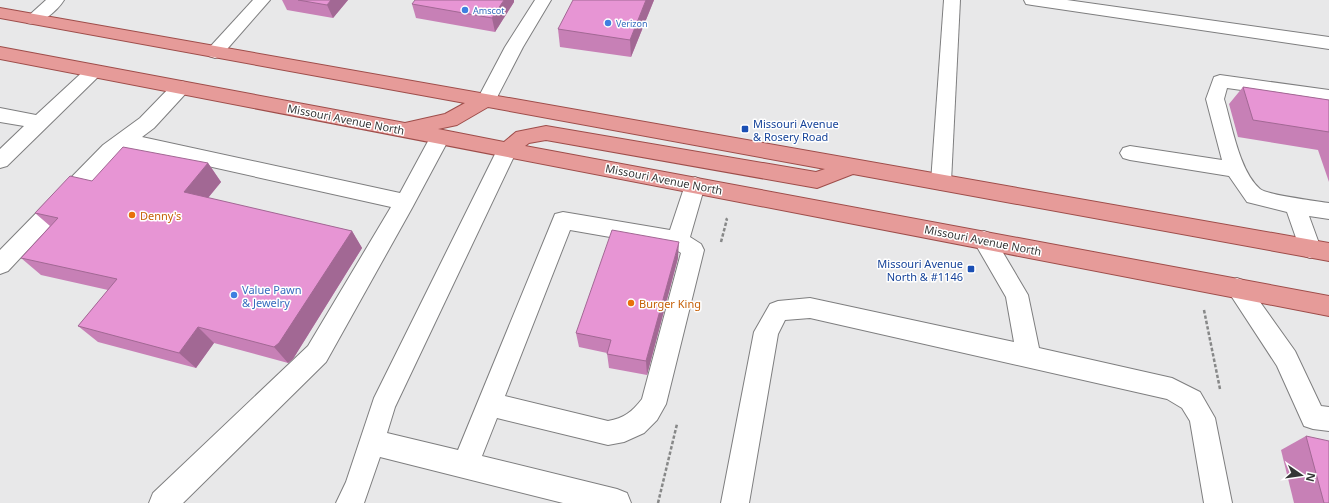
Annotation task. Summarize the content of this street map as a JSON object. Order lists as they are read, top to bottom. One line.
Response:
{"streets":{"main road":["Missouri Avenue North"]},"places":{"other":["Amscot","Verizon","Denny's","Value Pawn & Jewelry","Burger King"],"transit":["Missouri Avenue & Rosery Road","Missouri Avenue North & #1146"]},"north":"right"}
